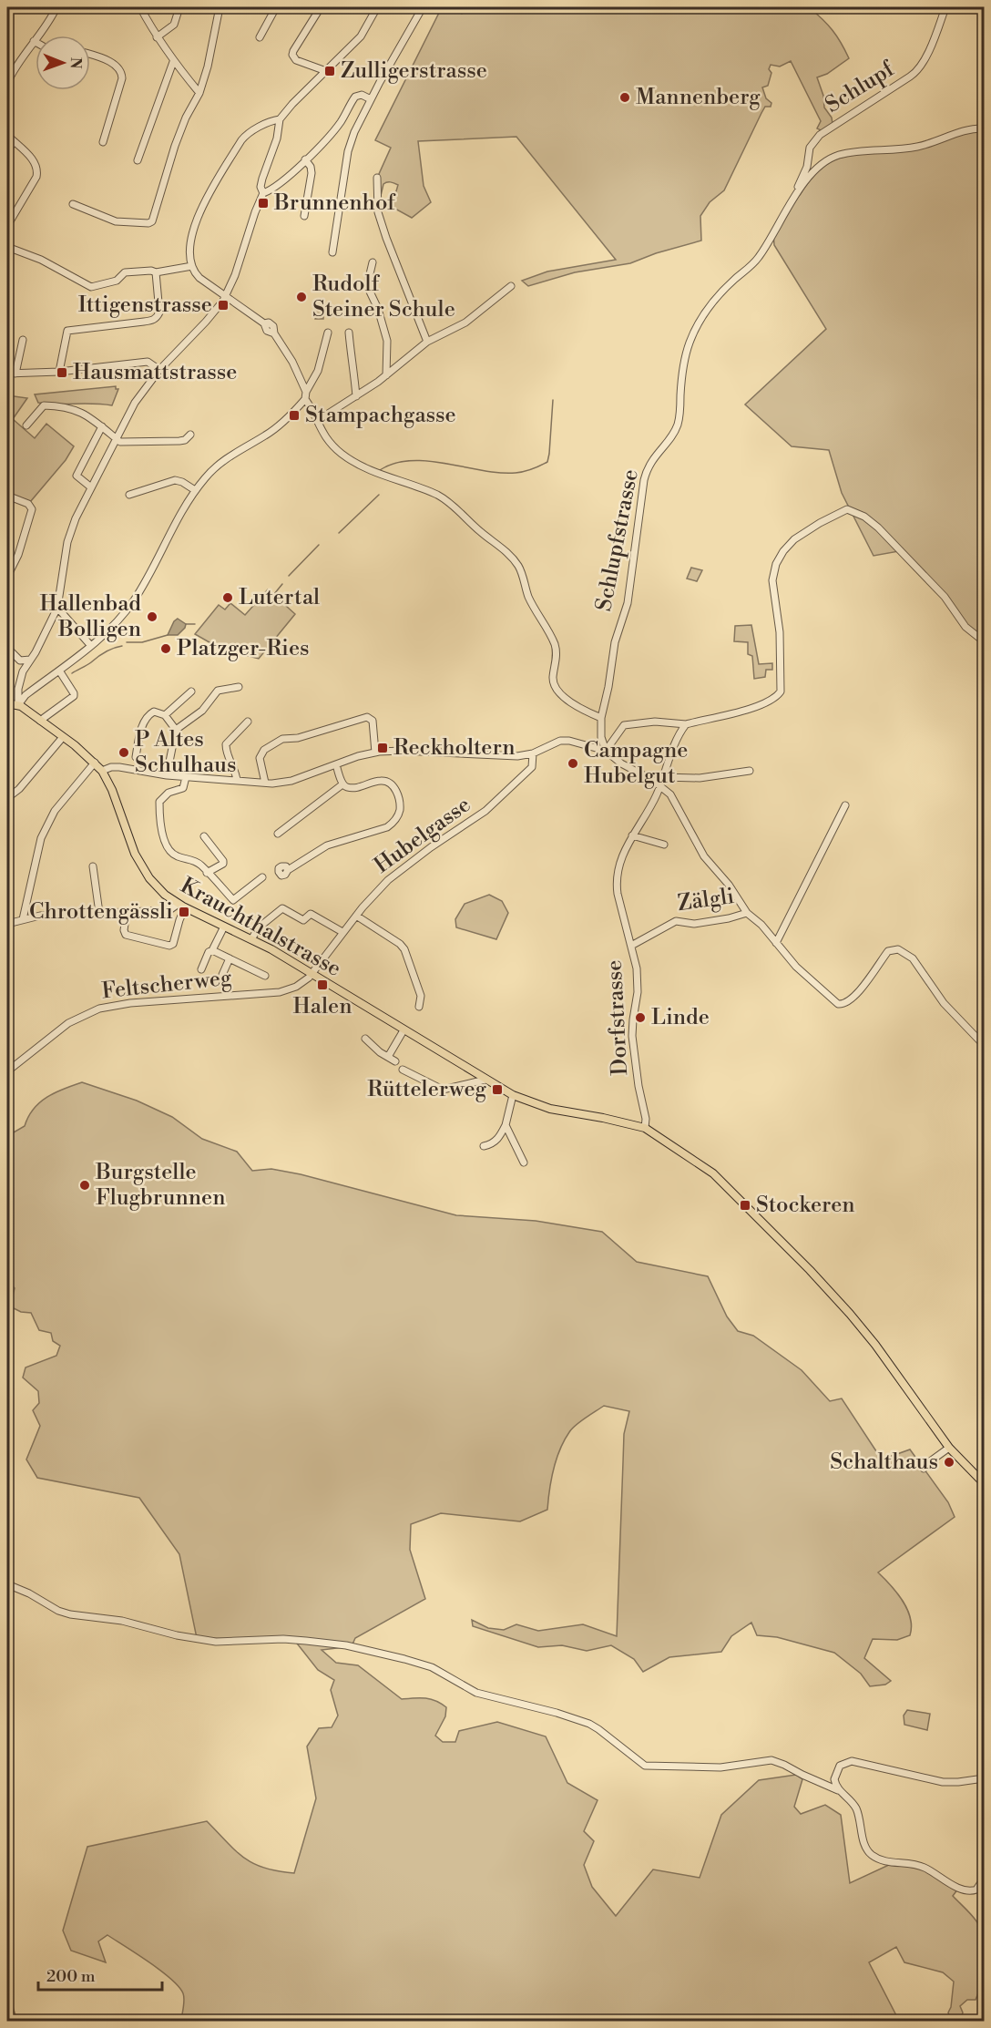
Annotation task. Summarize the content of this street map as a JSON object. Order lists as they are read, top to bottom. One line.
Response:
{"streets":{"main road":["Krauchthalstrasse"],"street":["Schlupf","Schlupfstrasse","Hubelgasse","Zälgli","Feltscherweg","Dorfstrasse"]},"crossings":[["Schlupf","Schlupfstrasse"],["Hubelgasse","Krauchthalstrasse"],["Hubelgasse","Feltscherweg"],["Zälgli","Dorfstrasse"],["Krauchthalstrasse","Feltscherweg"],["Krauchthalstrasse","Dorfstrasse"]],"places":{"transit":["Zulligerstrasse","Brunnenhof","Ittigenstrasse","Hausmattstrasse","Stampachgasse","Reckholtern","Chrottengässli","Halen","Rüttelerweg","Stockeren"],"other":["Mannenberg","Rudolf Steiner Schule","Lutertal","Hallenbad Bolligen","Platzger-Ries","P Altes Schulhaus","Campagne Hubelgut","Linde","Burgstelle Flugbrunnen","Schalthaus"]},"scale_bar":"200 m","north":"right"}
